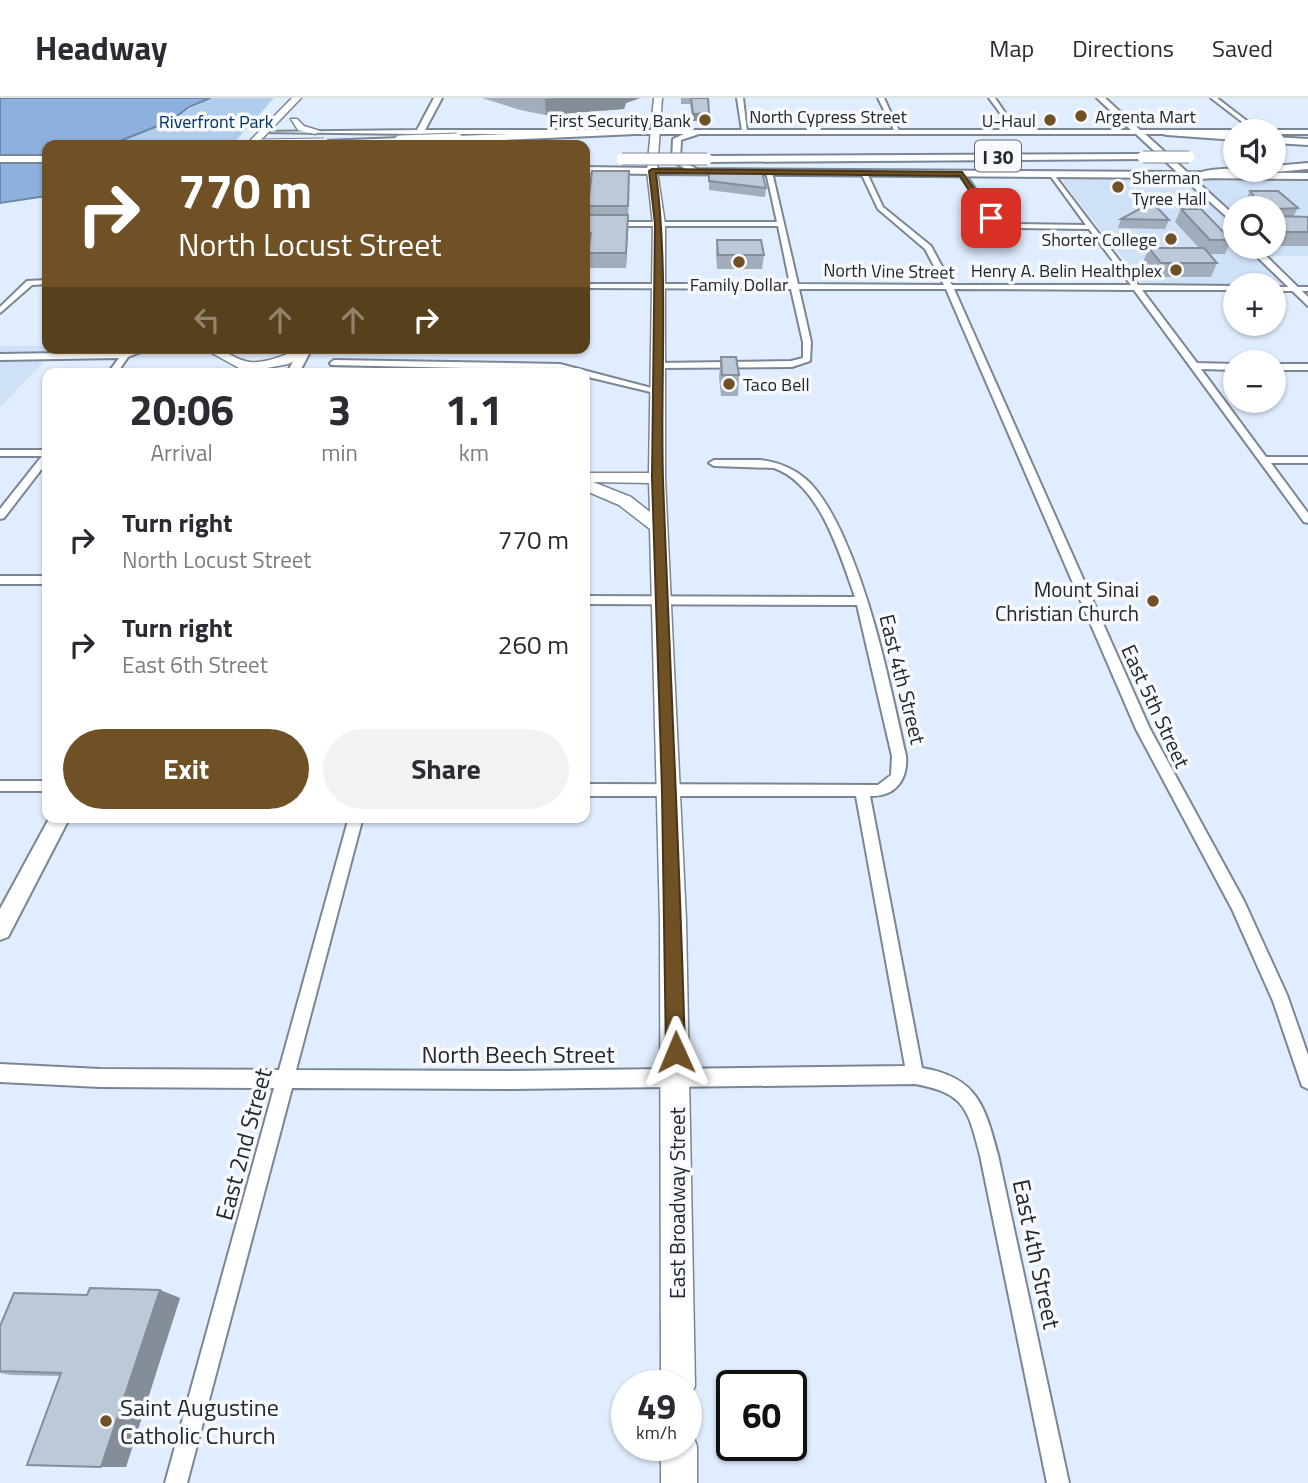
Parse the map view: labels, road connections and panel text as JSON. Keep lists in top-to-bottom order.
{
  "streets": {
    "highway": ["I 30"],
    "main road": ["North Cypress Street", "East Broadway Street"],
    "street": [
      "North Vine Street",
      "East 4th Street",
      "East 5th Street",
      "North Beech Street",
      "East 2nd Street"
    ]
  },
  "crossings": [
    ["North Cypress Street", "East Broadway Street"],
    ["North Vine Street", "East 5th Street"],
    ["North Vine Street", "East Broadway Street"],
    ["East 4th Street", "North Beech Street"],
    ["North Beech Street", "East 2nd Street"],
    ["North Beech Street", "East Broadway Street"]
  ],
  "parks": ["Riverfront Park"],
  "places": [
    "Argenta Mart",
    "First Security Bank",
    "U-Haul",
    "Sherman Tyree Hall",
    "Shorter College",
    "Family Dollar",
    "Henry A. Belin Healthplex",
    "Taco Bell",
    "Mount Sinai Christian Church",
    "Saint Augustine Catholic Church"
  ],
  "page": {
    "header": "Headway",
    "nav": ["Map", "Directions", "Saved"],
    "map_buttons": ["+", "−"],
    "turn": ["770 m", "North Locust Street"],
    "eta": [
      "20:06",
      "Arrival",
      "3",
      "min",
      "1.1",
      "km"
    ],
    "list": [
      {
        "name": "Turn right",
        "note": "North Locust Street",
        "value": "770 m"
      },
      {
        "name": "Turn right",
        "note": "East 6th Street",
        "value": "260 m"
      }
    ],
    "buttons": ["Exit", "Share"],
    "speed": "49 km/h",
    "limit": "60"
  }
}
